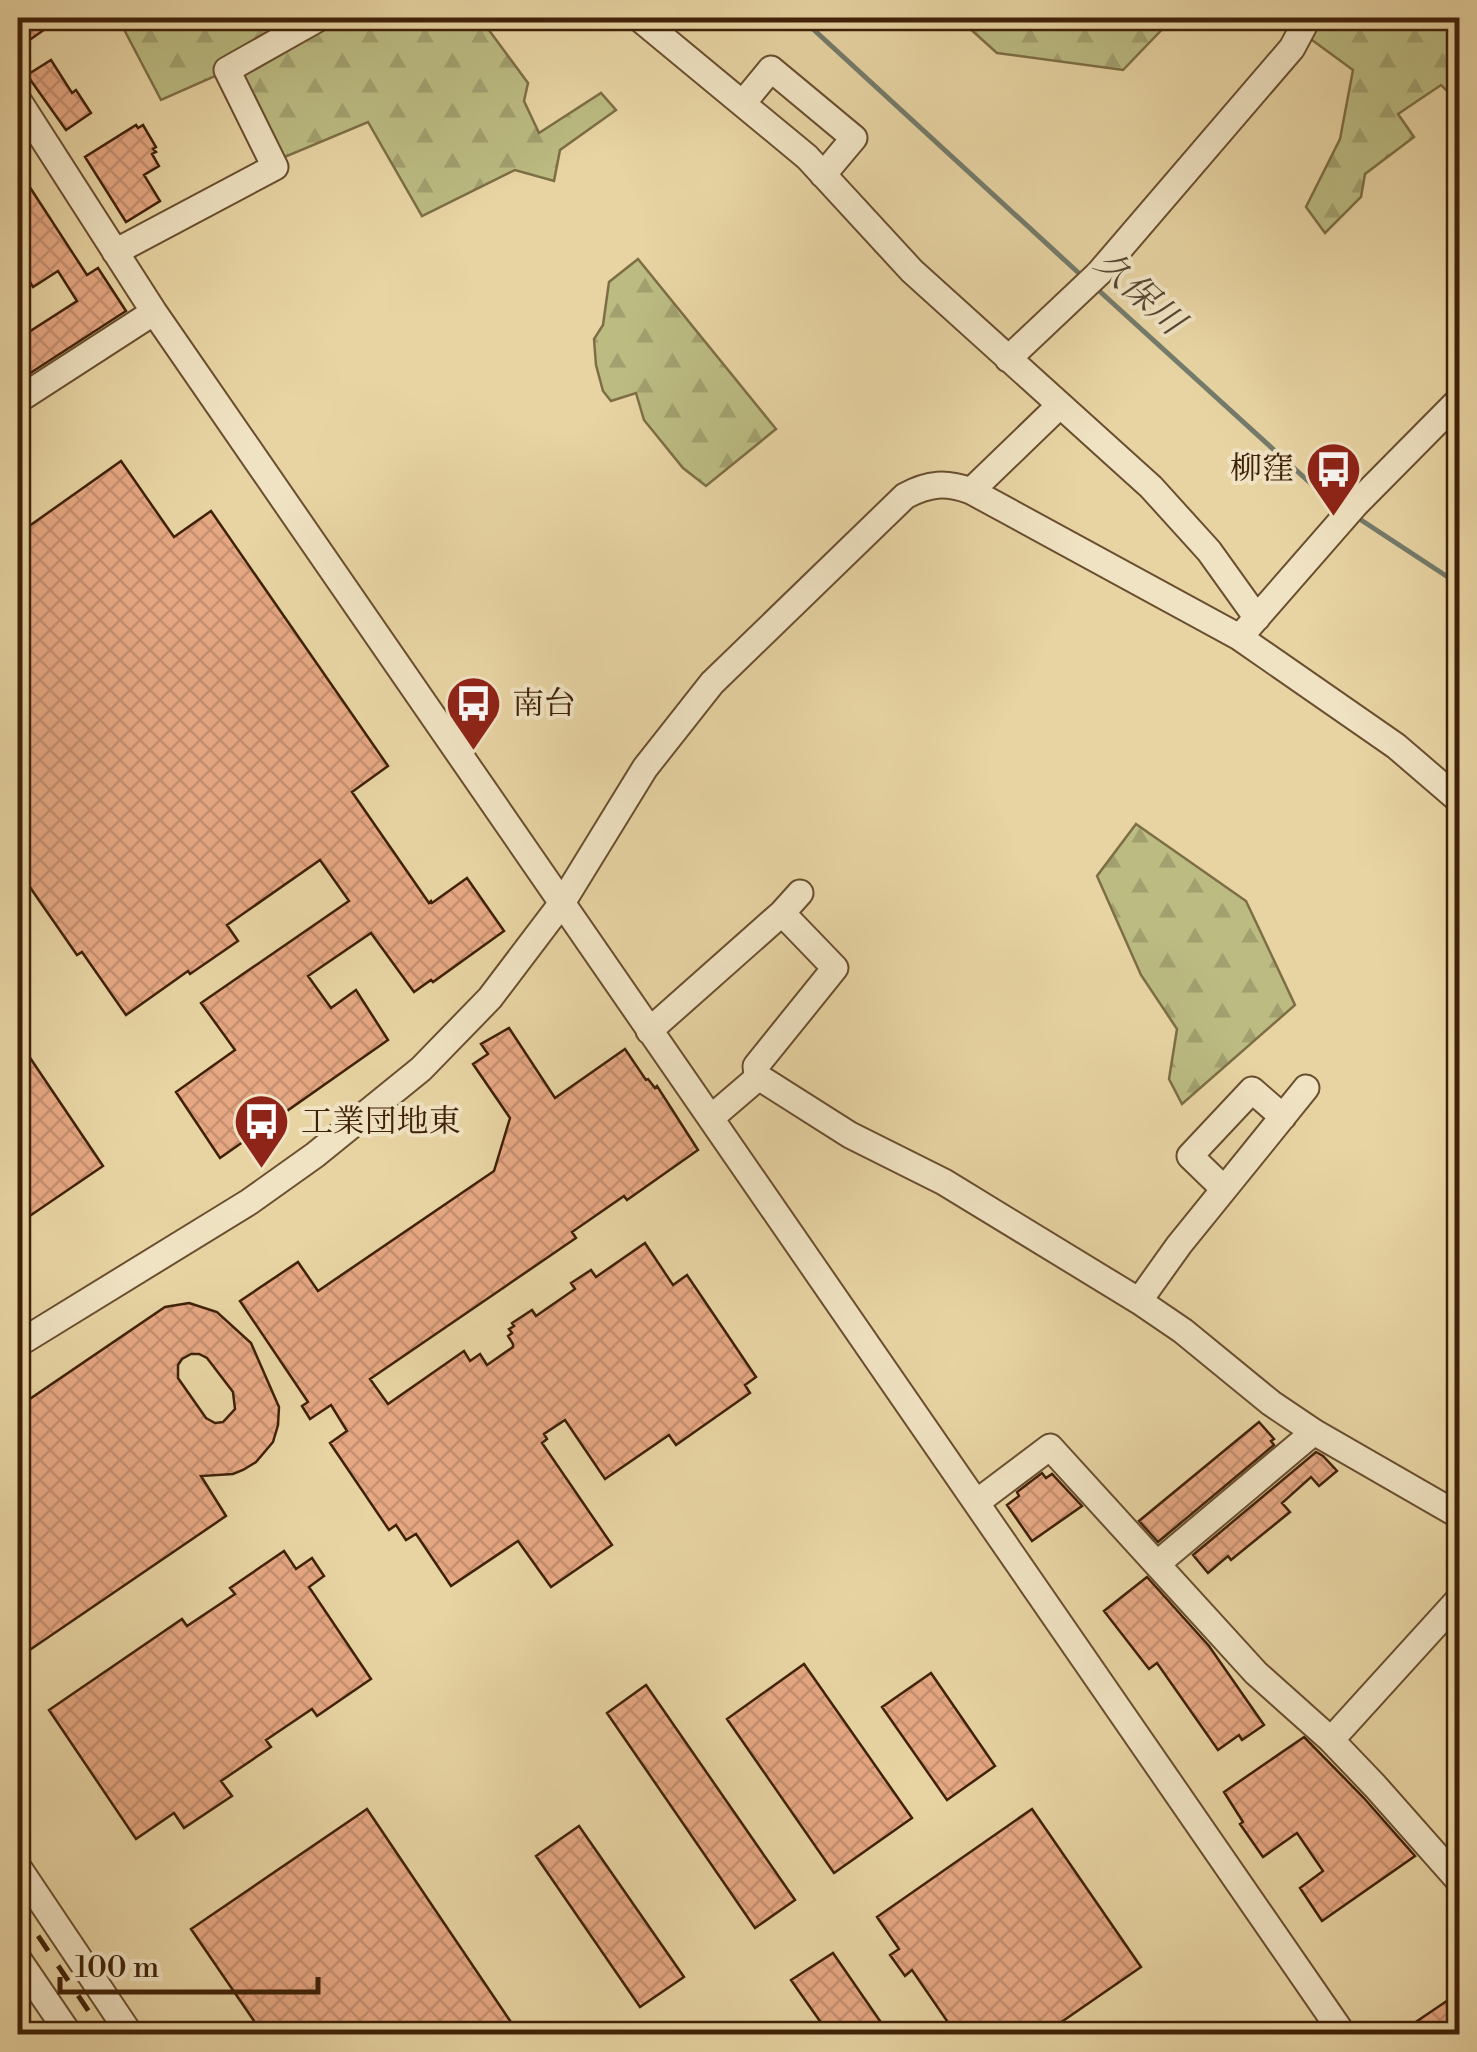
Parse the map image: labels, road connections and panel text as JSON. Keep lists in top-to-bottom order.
{
  "water": ["久保川"],
  "places": {
    "bus stop": ["柳窪", "南台", "工業団地東"]
  },
  "scale_bar": "100 m"
}
